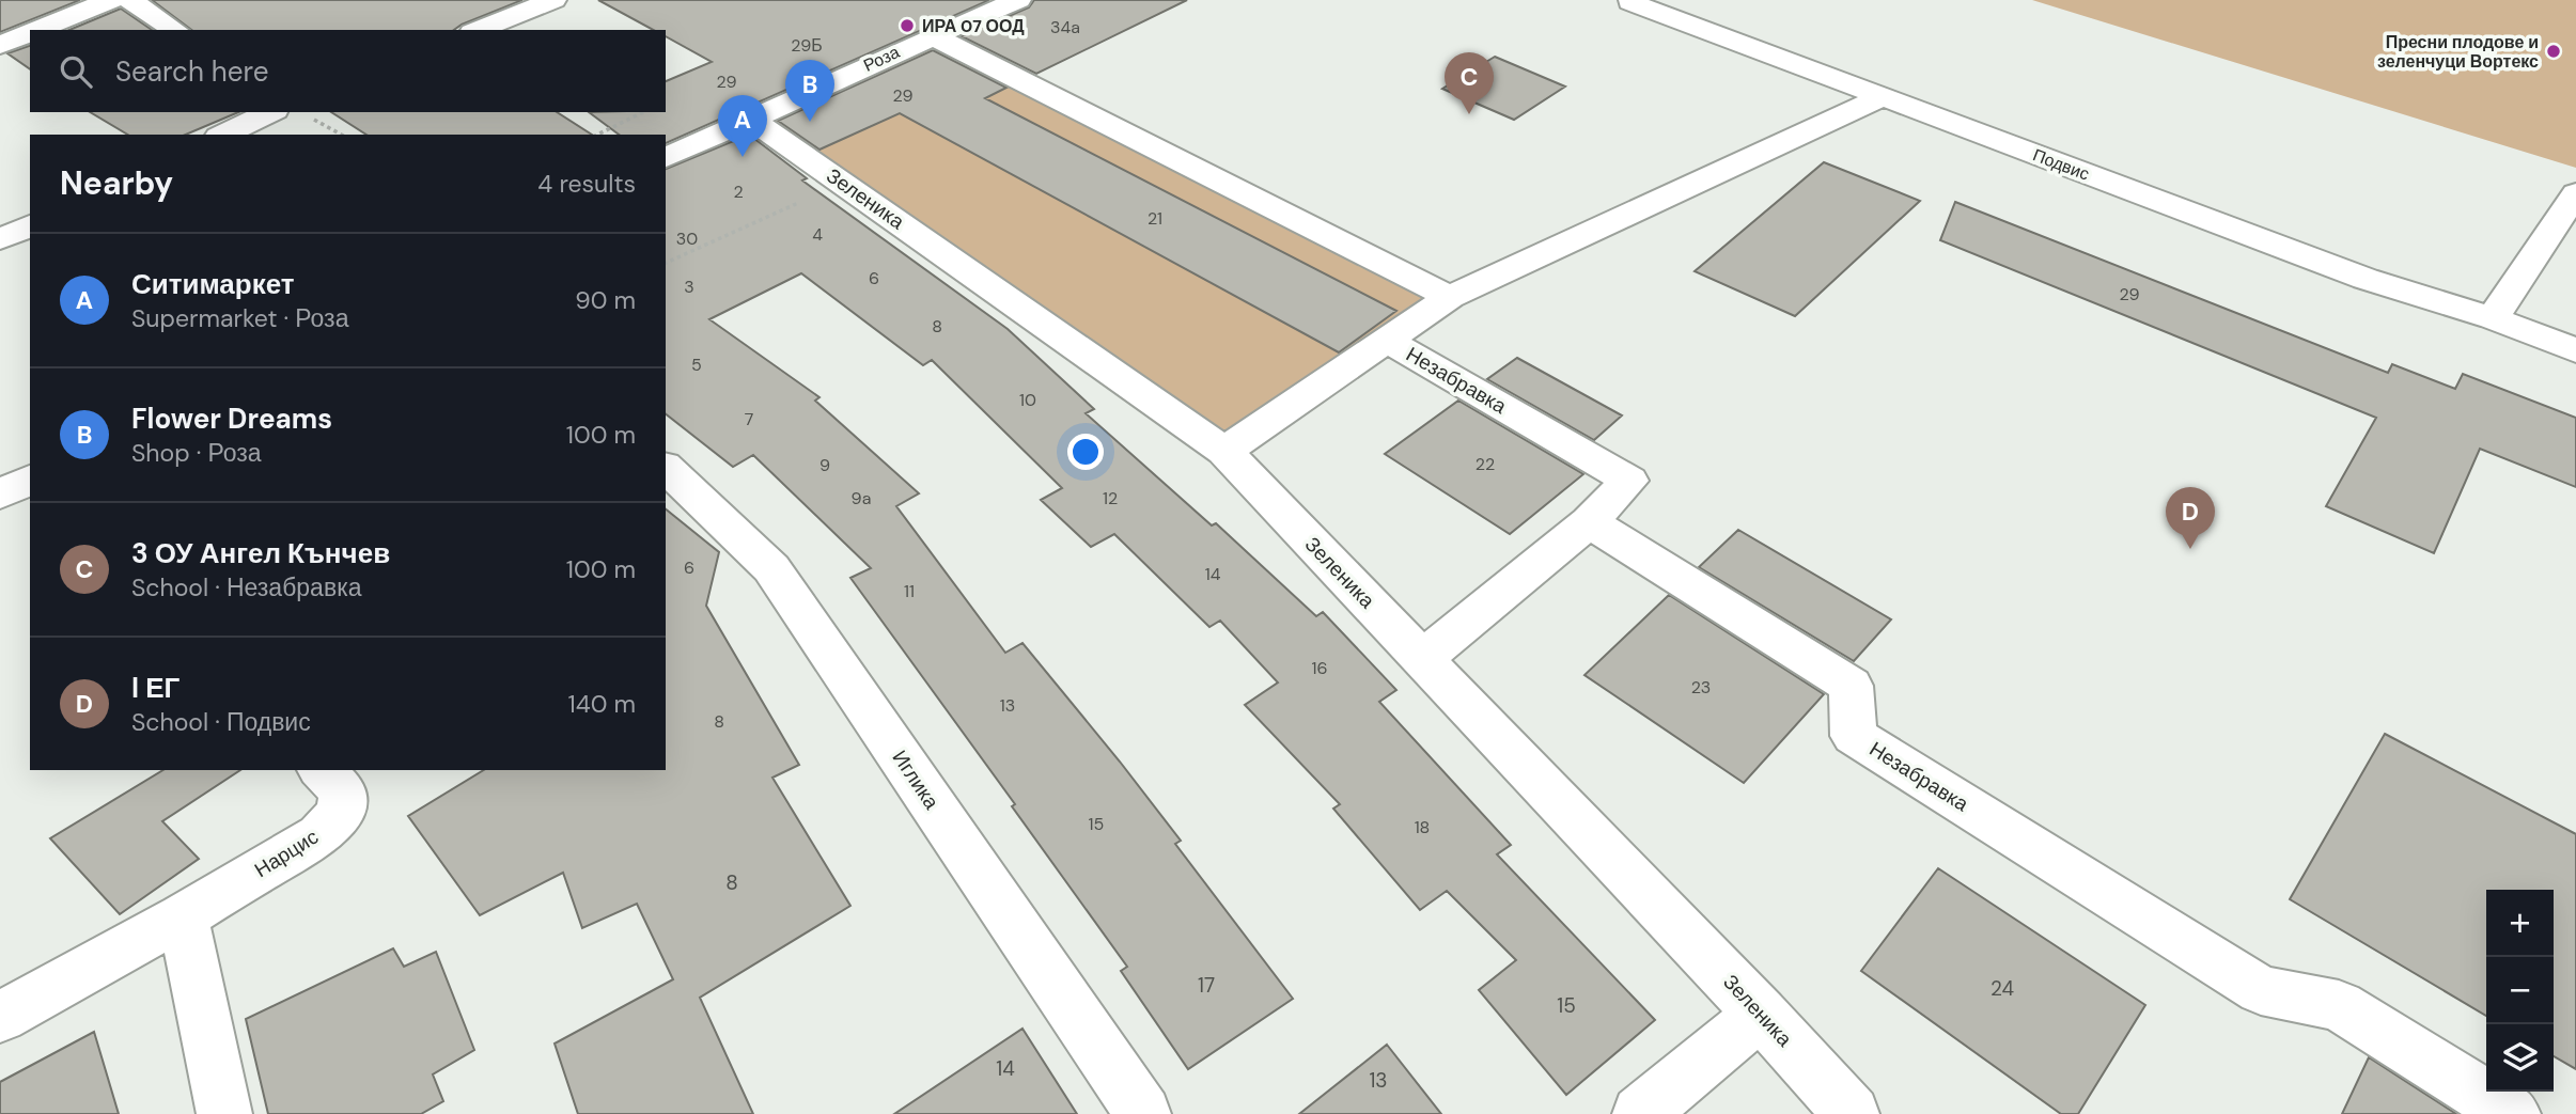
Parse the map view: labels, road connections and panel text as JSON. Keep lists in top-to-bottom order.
{
  "streets": {
    "street": [
      "Роза",
      "Подвис",
      "Зеленика",
      "Незабравка",
      "Иглика",
      "Нарцис"
    ]
  },
  "crossings": [
    ["Роза", "Зеленика"]
  ],
  "places": ["ИРА 07 ООД", "Пресни плодове и зеленчуци Вортекс"],
  "house_numbers": [
    "34a",
    "29Б",
    "29",
    "29",
    "2",
    "21",
    "4",
    "30",
    "6",
    "3",
    "29",
    "8",
    "5",
    "10",
    "7",
    "22",
    "9",
    "9a",
    "12",
    "6",
    "14",
    "11",
    "16",
    "23",
    "13",
    "8",
    "15",
    "18",
    "8",
    "17",
    "24",
    "15",
    "14",
    "13"
  ],
  "page": {
    "search": "Search here",
    "pins": [
      "C",
      "B",
      "A",
      "D"
    ],
    "heading": ["Nearby", "4 results"],
    "list": [
      {
        "mark": "A",
        "name": "Ситимаркет",
        "note": "Supermarket · Роза",
        "value": "90 m"
      },
      {
        "mark": "B",
        "name": "Flower Dreams",
        "note": "Shop · Роза",
        "value": "100 m"
      },
      {
        "mark": "C",
        "name": "3 ОУ Ангел Кънчев",
        "note": "School · Незабравка",
        "value": "100 m"
      },
      {
        "mark": "D",
        "name": "I ЕГ",
        "note": "School · Подвис",
        "value": "140 m"
      }
    ],
    "map_buttons": ["+", "−"]
  }
}
